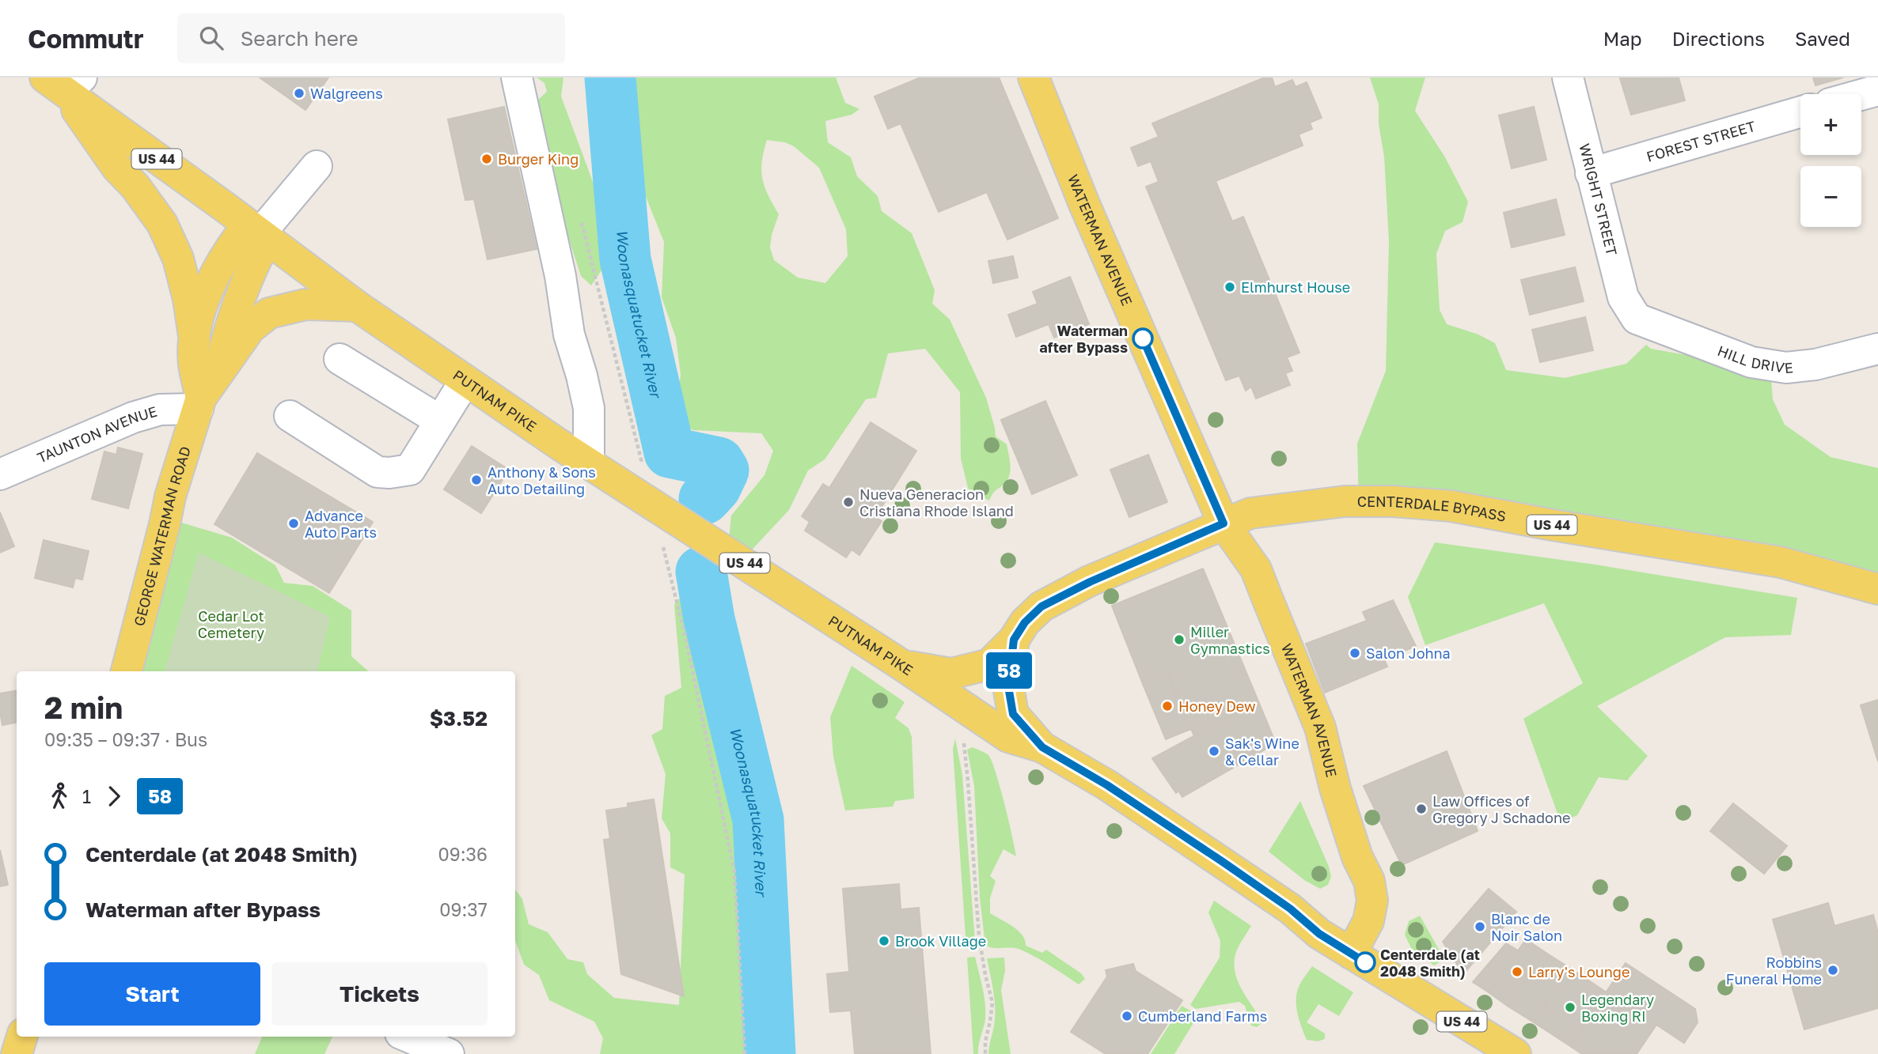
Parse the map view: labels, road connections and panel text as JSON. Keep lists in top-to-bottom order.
{
  "streets": {
    "main road": [
      "US 44",
      "WATERMAN AVENUE",
      "PUTNAM PIKE",
      "CENTERDALE BYPASS",
      "GEORGE WATERMAN ROAD"
    ],
    "street": [
      "FOREST STREET",
      "WRIGHT STREET",
      "HILL DRIVE",
      "TAUNTON AVENUE"
    ]
  },
  "crossings": [
    ["FOREST STREET", "WRIGHT STREET"],
    ["US 44", "WATERMAN AVENUE"],
    ["US 44", "PUTNAM PIKE"],
    ["US 44", "CENTERDALE BYPASS"],
    ["WRIGHT STREET", "HILL DRIVE"],
    ["WATERMAN AVENUE", "CENTERDALE BYPASS"],
    ["PUTNAM PIKE", "CENTERDALE BYPASS"],
    ["PUTNAM PIKE", "GEORGE WATERMAN ROAD"],
    ["TAUNTON AVENUE", "GEORGE WATERMAN ROAD"]
  ],
  "water": ["Woonasquatucket River"],
  "parks": ["Cedar Lot Cemetery"],
  "places": [
    "Walgreens",
    "Burger King",
    "Elmhurst House",
    "Waterman after Bypass",
    "Anthony & Sons Auto Detailing",
    "Nueva Generacion Cristiana Rhode Island",
    "Advance Auto Parts",
    "Miller Gymnastics",
    "Salon Johna",
    "Honey Dew",
    "Sak's Wine & Cellar",
    "Law Offices of Gregory J Schadone",
    "Blanc de Noir Salon",
    "Brook Village",
    "Centerdale (at 2048 Smith)",
    "Robbins Funeral Home",
    "Larry's Lounge",
    "Legendary Boxing RI",
    "Cumberland Farms"
  ],
  "lines": ["bus line 58"],
  "page": {
    "header": "Commutr",
    "search": "Search here",
    "nav": ["Map", "Directions", "Saved"],
    "on_map": "58",
    "map_buttons": ["+", "−"],
    "heading": ["2 min", "09:35 – 09:37 · Bus", "$3.52"],
    "legs": ["1", "58"],
    "list": [
      {
        "name": "Centerdale (at 2048 Smith)",
        "value": "09:36"
      },
      {
        "name": "Waterman after Bypass",
        "value": "09:37"
      }
    ],
    "buttons": ["Start", "Tickets"]
  }
}
